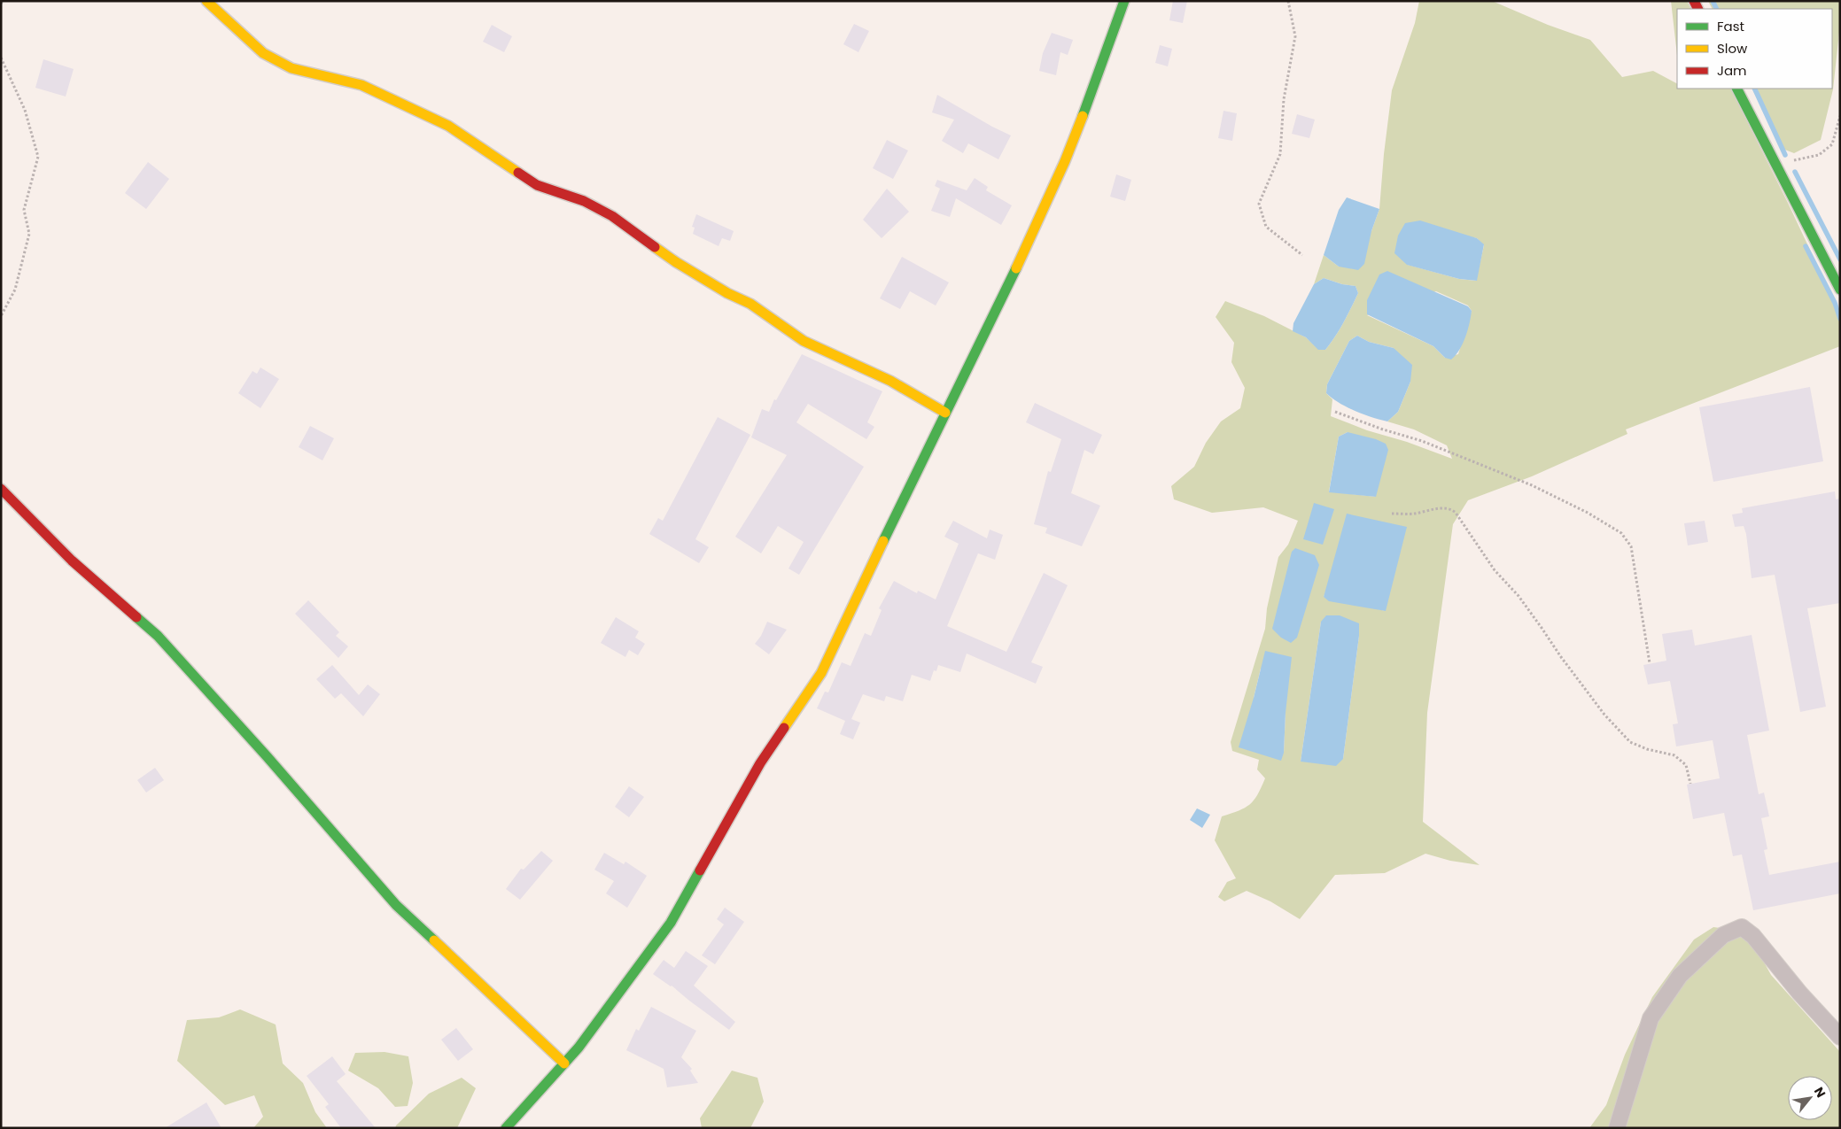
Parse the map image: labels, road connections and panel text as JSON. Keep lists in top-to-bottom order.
{
  "legend": ["Fast", "Slow", "Jam"],
  "north": "top right"
}
